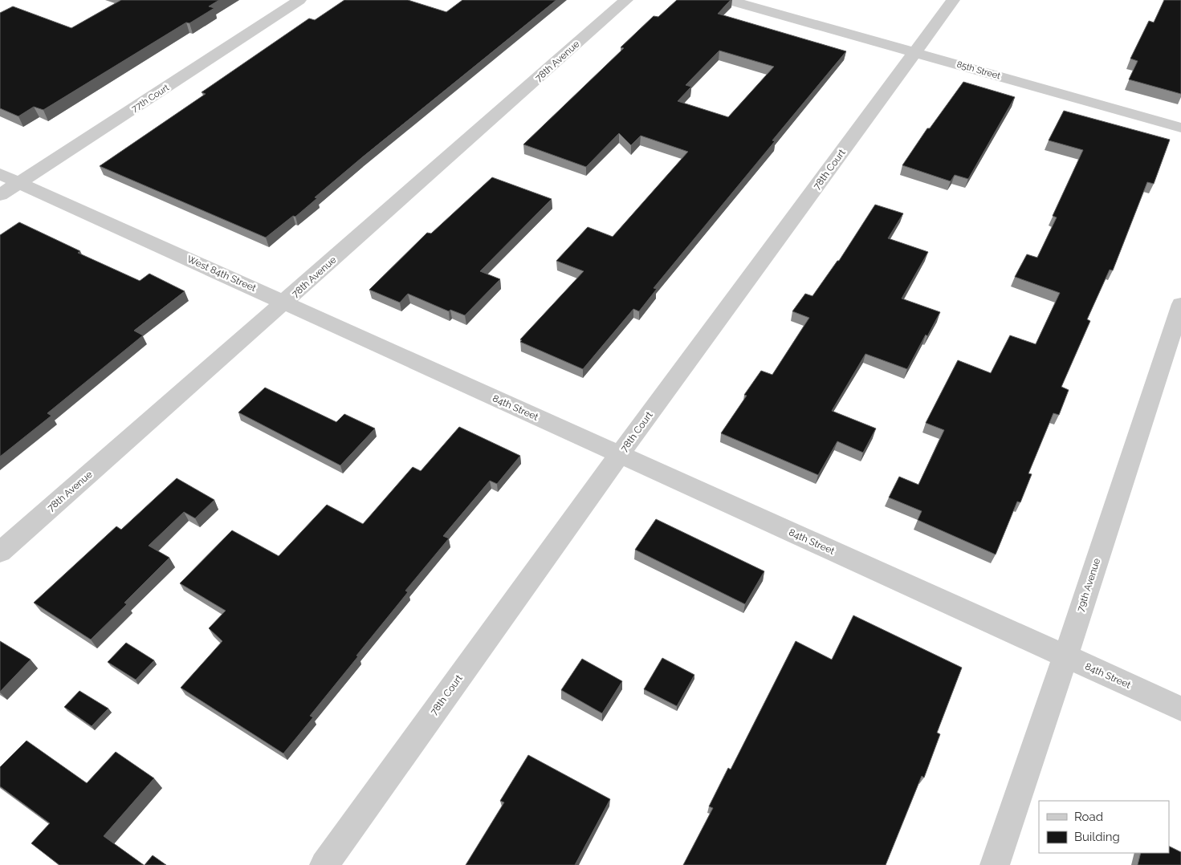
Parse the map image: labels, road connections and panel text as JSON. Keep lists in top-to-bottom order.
{
  "streets": {
    "street": [
      "78th Avenue",
      "85th Street",
      "77th Court",
      "78th Court",
      "West 84th Street",
      "84th Street",
      "79th Avenue"
    ]
  },
  "crossings": [
    ["78th Avenue", "West 84th Street"],
    ["85th Street", "78th Court"],
    ["77th Court", "West 84th Street"],
    ["78th Court", "84th Street"],
    ["West 84th Street", "84th Street"],
    ["84th Street", "79th Avenue"]
  ],
  "legend": ["Road", "Building"]
}
